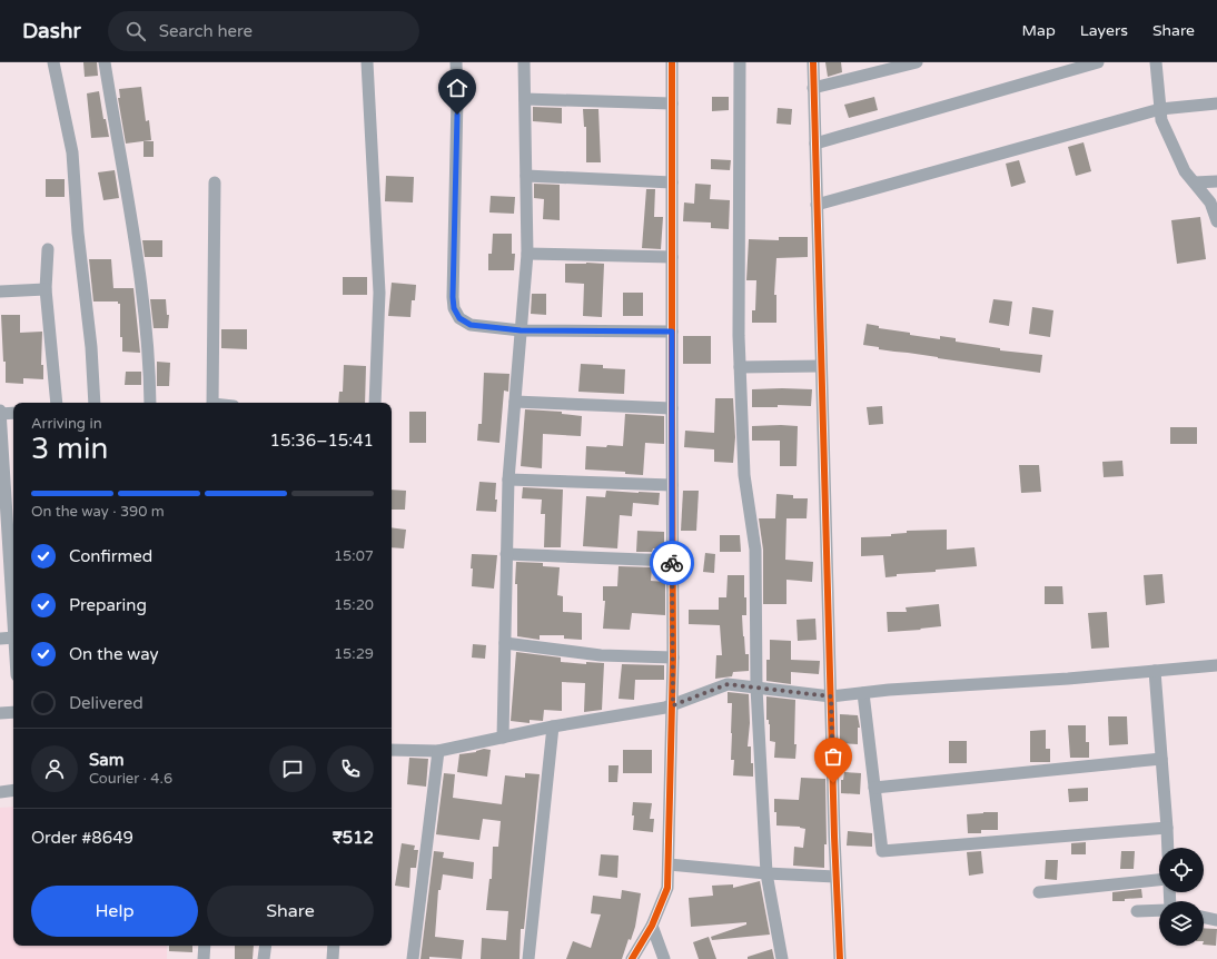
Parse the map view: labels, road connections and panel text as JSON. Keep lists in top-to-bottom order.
{
  "page": {
    "header": "Dashr",
    "search": "Search here",
    "nav": ["Map", "Layers", "Share"],
    "heading": ["3 min", "Arriving in", "15:36–15:41"],
    "panel": [
      "Sam",
      "Courier · 4.6",
      "Order #8649",
      "₹512"
    ],
    "bar": "On the way · 390 m",
    "list": [
      ["Confirmed", "15:07"],
      ["Preparing", "15:20"],
      ["On the way", "15:29"],
      "Delivered"
    ],
    "buttons": ["Help", "Share"]
  }
}
